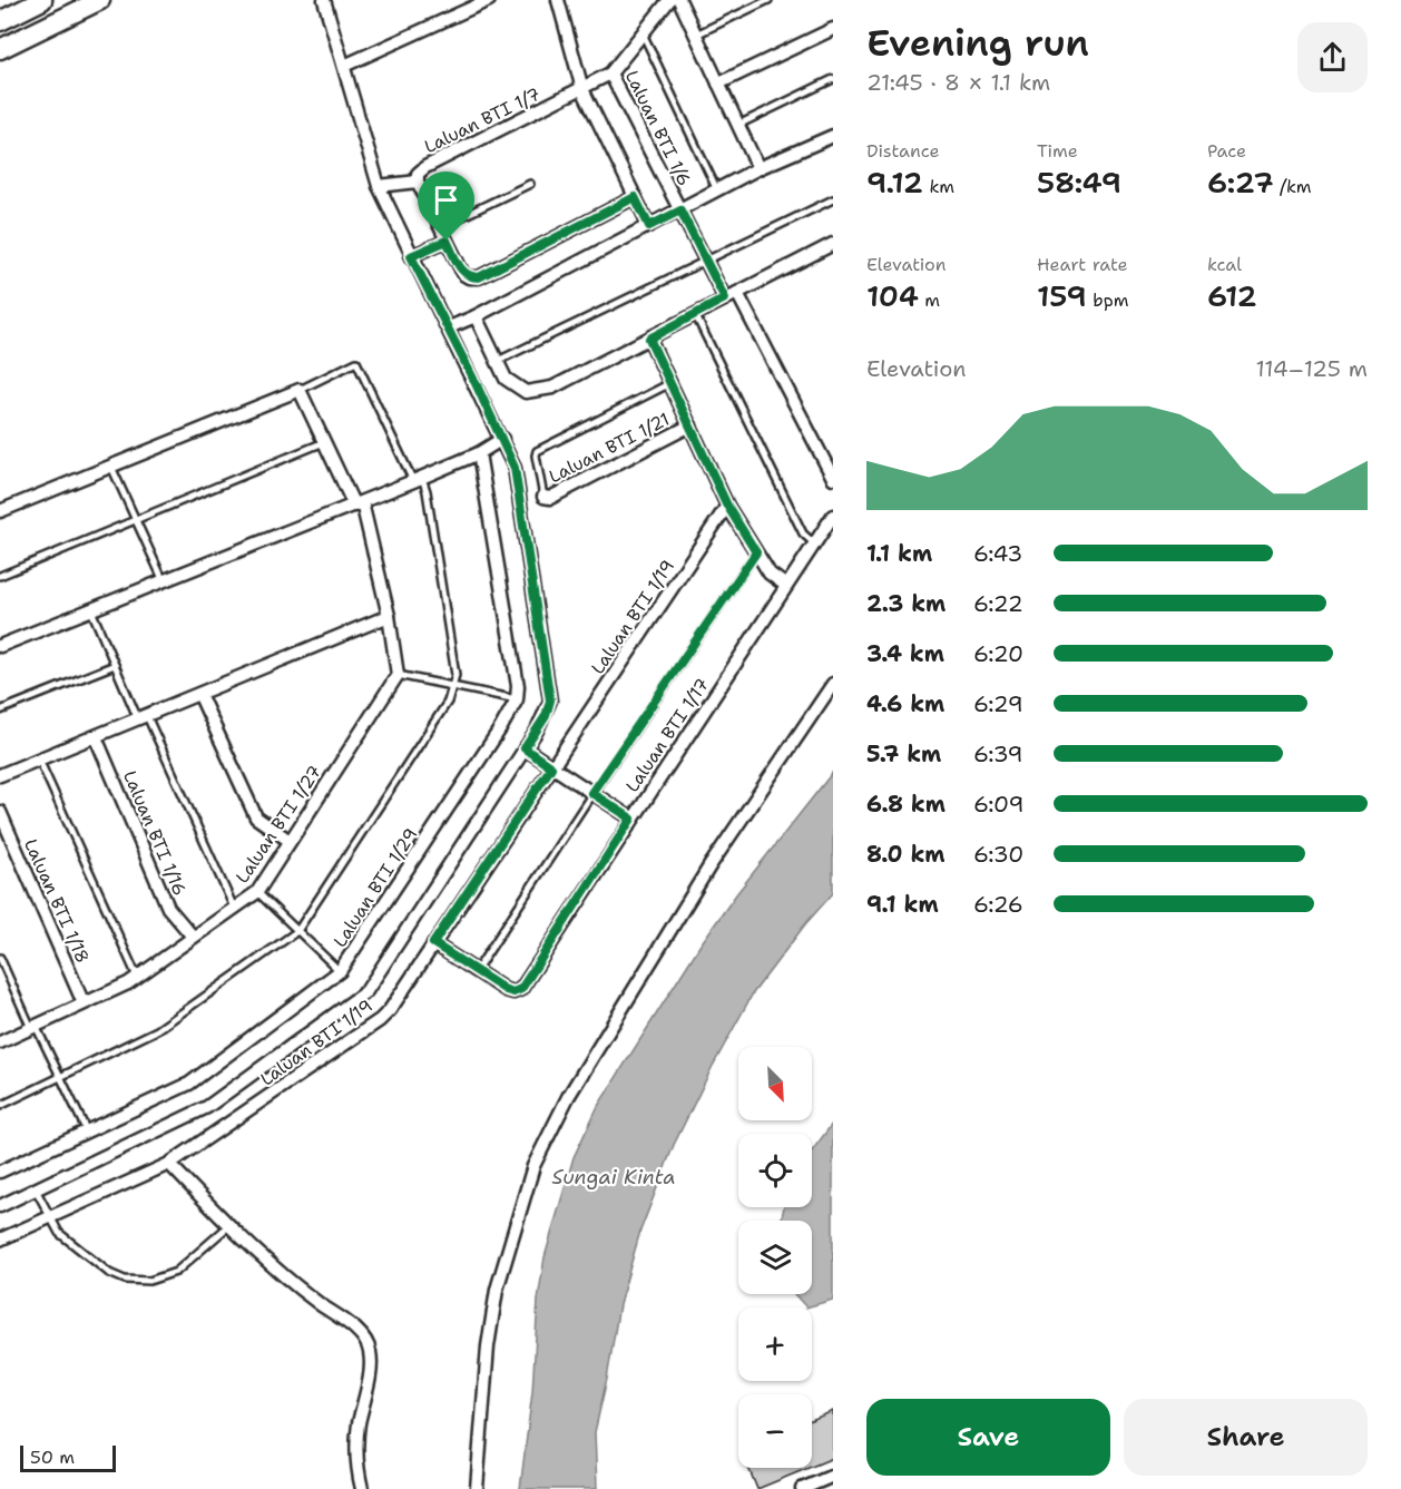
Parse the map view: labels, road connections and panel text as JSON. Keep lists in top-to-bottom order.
{
  "streets": {
    "street": [
      "Laluan BTI 1/7",
      "Laluan BTI 1/6",
      "Laluan BTI 1/21",
      "Laluan BTI 1/19",
      "Laluan BTI 1/17",
      "Laluan BTI 1/27",
      "Laluan BTI 1/16",
      "Laluan BTI 1/29",
      "Laluan BTI 1/18"
    ]
  },
  "crossings": [
    ["Laluan BTI 1/7", "Laluan BTI 1/6"],
    ["Laluan BTI 1/19", "Laluan BTI 1/17"],
    ["Laluan BTI 1/27", "Laluan BTI 1/16"],
    ["Laluan BTI 1/27", "Laluan BTI 1/18"]
  ],
  "water": ["Sungai Kinta"],
  "scale_bar": "50 m",
  "north": "bottom right",
  "page": {
    "heading": ["Evening run", "21:45 · 8 × 1.1 km"],
    "stats": [
      ["Distance", "9.12 km"],
      ["Time", "58:49"],
      ["Pace", "6:27 /km"],
      ["Elevation", "104 m"],
      ["Heart rate", "159 bpm"],
      ["kcal", "612"]
    ],
    "chart": ["Elevation", "114–125 m"],
    "list": [
      {
        "name": "1.1 km",
        "note": "6:43"
      },
      {
        "name": "2.3 km",
        "note": "6:22"
      },
      {
        "name": "3.4 km",
        "note": "6:20"
      },
      {
        "name": "4.6 km",
        "note": "6:29"
      },
      {
        "name": "5.7 km",
        "note": "6:39"
      },
      {
        "name": "6.8 km",
        "note": "6:09"
      },
      {
        "name": "8.0 km",
        "note": "6:30"
      },
      {
        "name": "9.1 km",
        "note": "6:26"
      }
    ],
    "map_buttons": ["+", "−"],
    "buttons": ["Save", "Share"],
    "scale": "50 m"
  }
}
